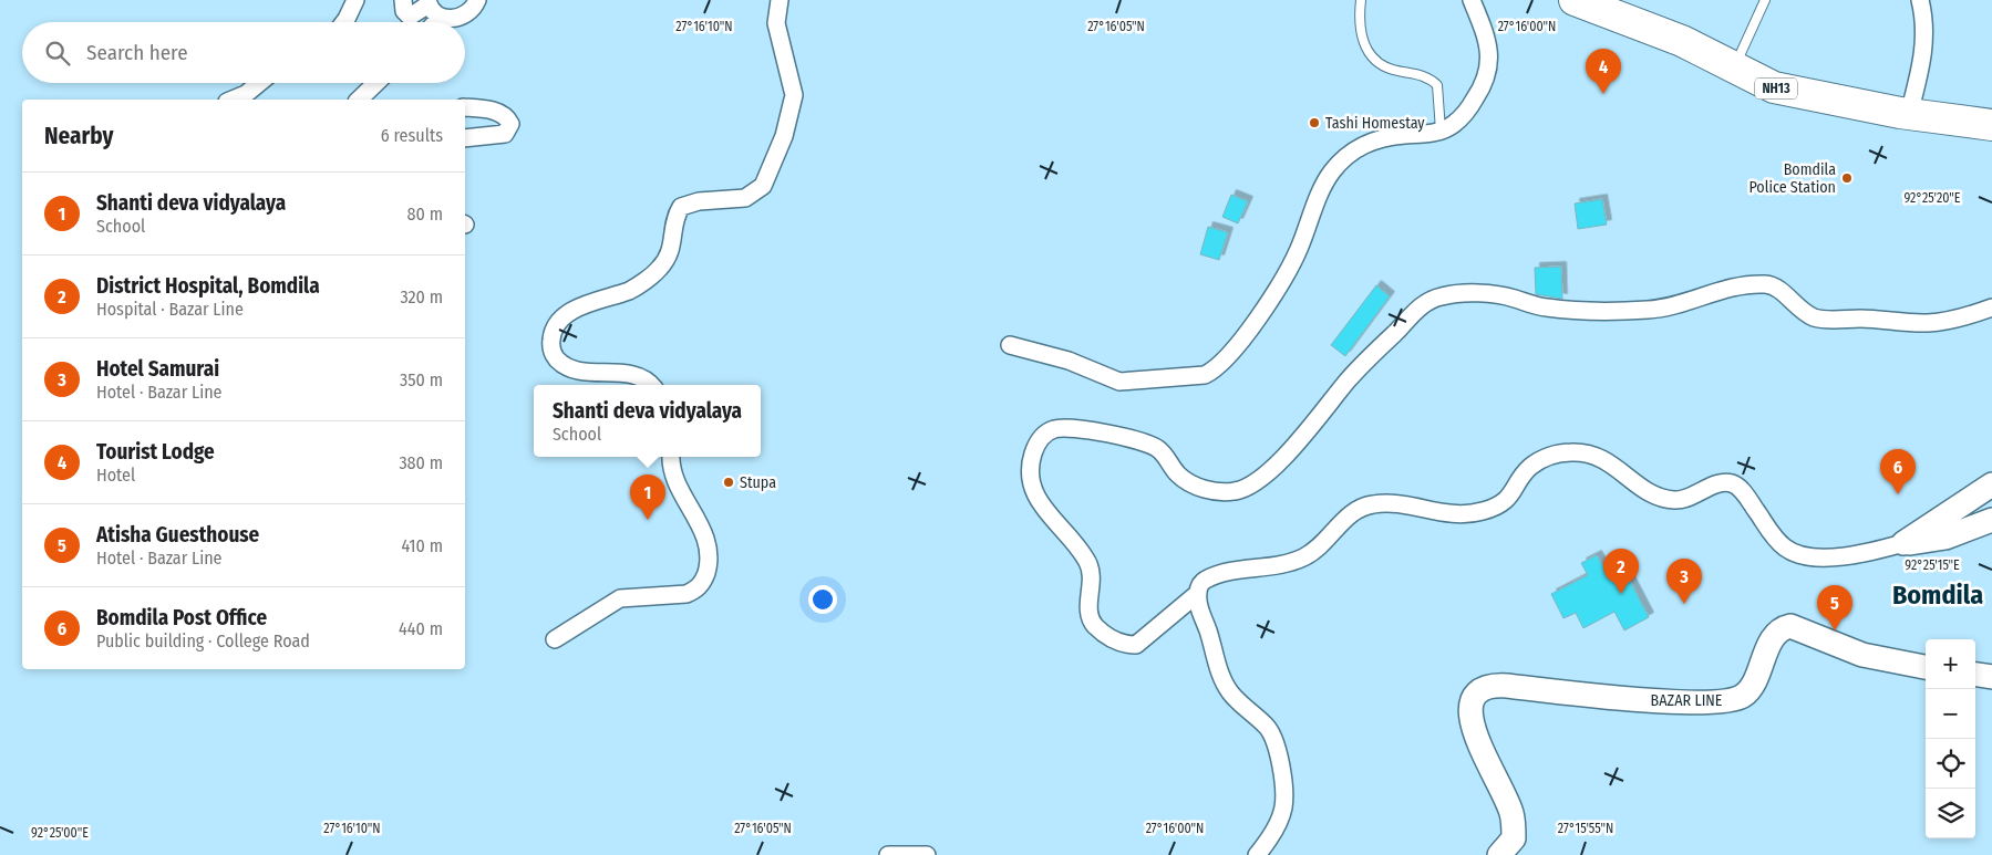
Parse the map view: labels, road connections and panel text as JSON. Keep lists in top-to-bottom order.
{
  "streets": {
    "highway": ["NH13"],
    "street": ["BAZAR LINE"]
  },
  "districts": ["Bomdila"],
  "places": ["Tashi Homestay", "Bomdila Police Station", "Stupa"],
  "page": {
    "search": "Search here",
    "pins": [
      "4",
      "6",
      "1",
      "2",
      "3",
      "5"
    ],
    "heading": ["Nearby", "6 results"],
    "list": [
      {
        "mark": "1",
        "name": "Shanti deva vidyalaya",
        "note": "School",
        "value": "80 m"
      },
      {
        "mark": "2",
        "name": "District Hospital, Bomdila",
        "note": "Hospital · Bazar Line",
        "value": "320 m"
      },
      {
        "mark": "3",
        "name": "Hotel Samurai",
        "note": "Hotel · Bazar Line",
        "value": "350 m"
      },
      {
        "mark": "4",
        "name": "Tourist Lodge",
        "note": "Hotel",
        "value": "380 m"
      },
      {
        "mark": "5",
        "name": "Atisha Guesthouse",
        "note": "Hotel · Bazar Line",
        "value": "410 m"
      },
      {
        "mark": "6",
        "name": "Bomdila Post Office",
        "note": "Public building · College Road",
        "value": "440 m"
      }
    ],
    "popup": ["Shanti deva vidyalaya", "School"],
    "map_buttons": ["+", "−"]
  },
  "coordinates": [
    "27°16'10\"N",
    "27°16'05\"N",
    "27°16'00\"N",
    "92°25'20\"E",
    "92°25'15\"E",
    "27°15'55\"N",
    "92°25'00\"E"
  ]
}
